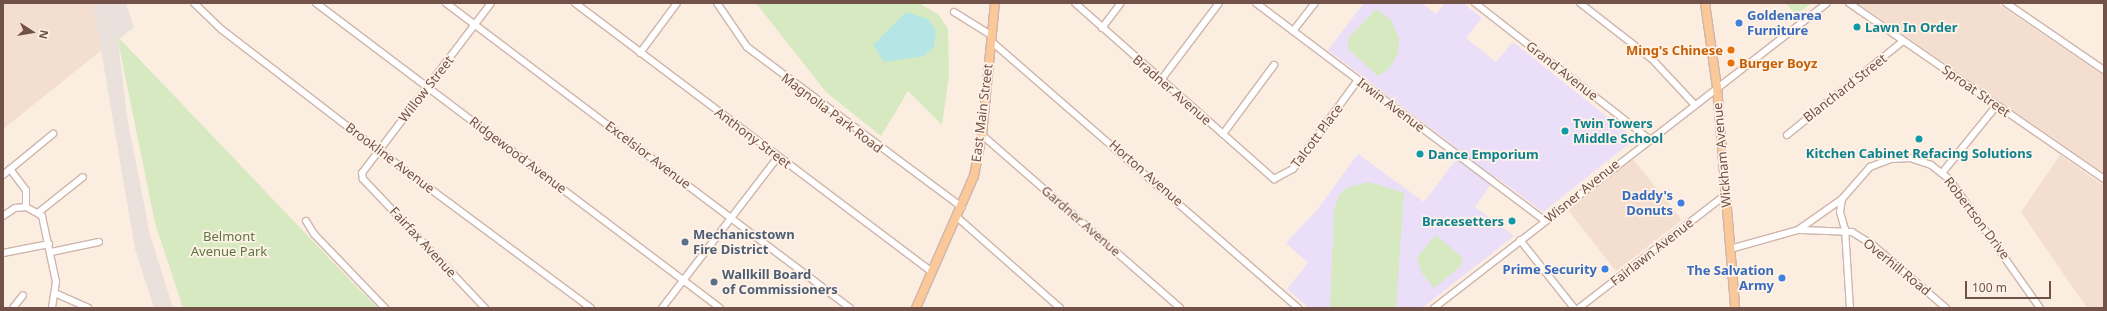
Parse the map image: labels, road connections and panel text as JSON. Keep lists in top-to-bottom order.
{
  "streets": {
    "main road": ["East Main Street", "Wickham Avenue"],
    "street": [
      "Grand Avenue",
      "Blanchard Street",
      "Willow Street",
      "Bradner Avenue",
      "Sproat Street",
      "Irwin Avenue",
      "Magnolia Park Road",
      "Talcott Place",
      "Anthony Street",
      "Ridgewood Avenue",
      "Excelsior Avenue",
      "Brookline Avenue",
      "Horton Avenue",
      "Wisner Avenue",
      "Robertson Drive",
      "Gardner Avenue",
      "Fairfax Avenue",
      "Fairlawn Avenue",
      "Overhill Road"
    ]
  },
  "crossings": [
    ["Grand Avenue", "Wisner Avenue"],
    ["Blanchard Street", "Sproat Street"],
    ["Willow Street", "Ridgewood Avenue"],
    ["Willow Street", "Excelsior Avenue"],
    ["Willow Street", "Brookline Avenue"],
    ["Willow Street", "Fairfax Avenue"],
    ["Bradner Avenue", "Talcott Place"],
    ["Irwin Avenue", "Talcott Place"],
    ["Irwin Avenue", "Wisner Avenue"],
    ["Magnolia Park Road", "East Main Street"],
    ["East Main Street", "Anthony Street"],
    ["East Main Street", "Horton Avenue"],
    ["East Main Street", "Gardner Avenue"],
    ["Wickham Avenue", "Wisner Avenue"],
    ["Wickham Avenue", "Robertson Drive"],
    ["Wickham Avenue", "Fairlawn Avenue"]
  ],
  "parks": ["Belmont Avenue Park"],
  "places": [
    "Goldenarea Furniture",
    "Lawn In Order",
    "Ming's Chinese",
    "Burger Boyz",
    "Twin Towers Middle School",
    "Kitchen Cabinet Refacing Solutions",
    "Dance Emporium",
    "Daddy's Donuts",
    "Bracesetters",
    "Mechanicstown Fire District",
    "Prime Security",
    "The Salvation Army",
    "Wallkill Board of Commissioners"
  ],
  "scale_bar": "100 m",
  "north": "right"
}
